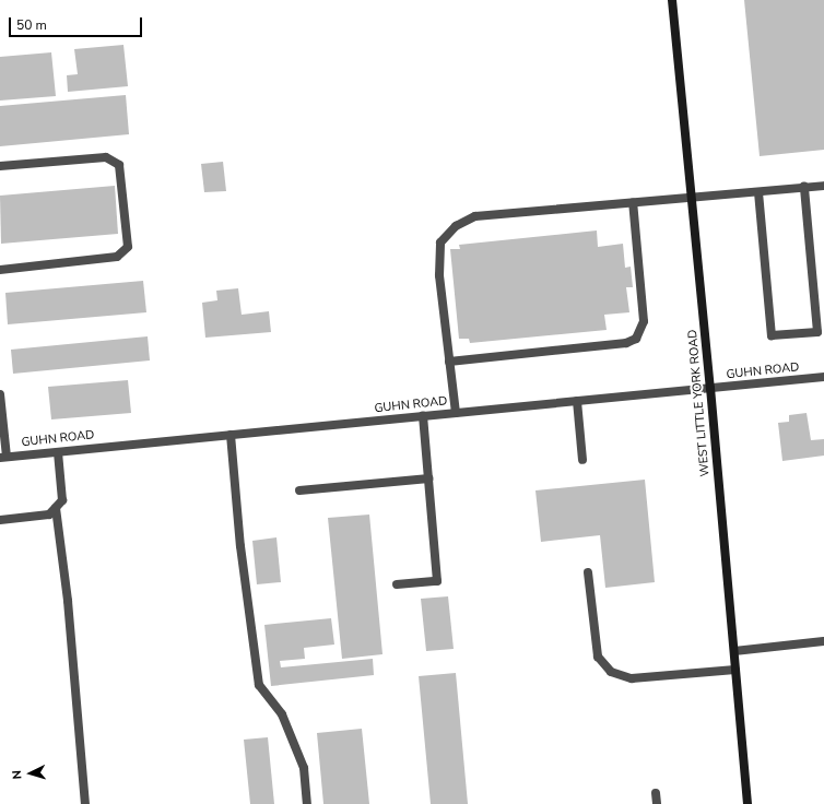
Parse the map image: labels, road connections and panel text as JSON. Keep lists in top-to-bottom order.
{
  "streets": {
    "main road": ["WEST LITTLE YORK ROAD"],
    "street": ["GUHN ROAD"]
  },
  "crossings": [
    ["GUHN ROAD", "WEST LITTLE YORK ROAD"]
  ],
  "scale_bar": "50 m",
  "north": "left"
}
